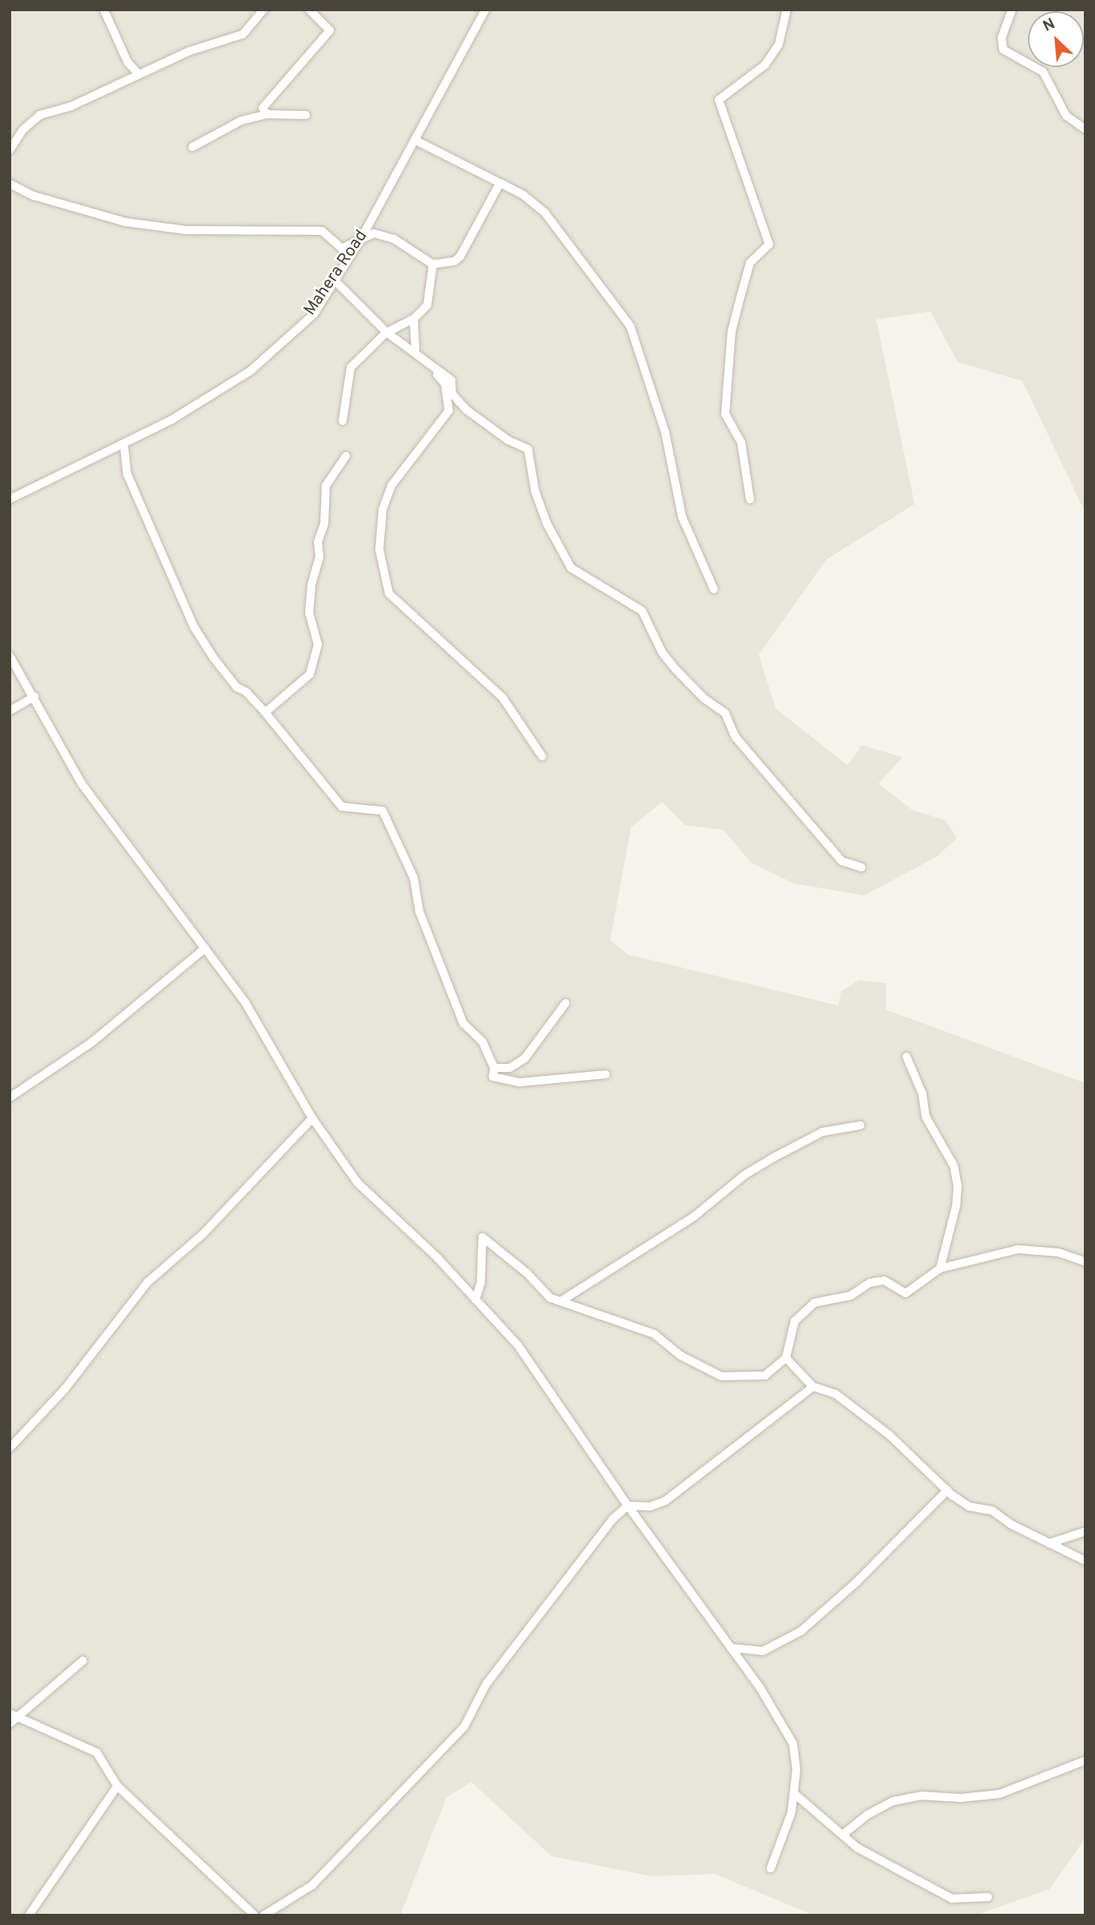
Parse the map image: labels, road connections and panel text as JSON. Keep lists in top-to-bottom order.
{
  "streets": {
    "street": ["Mahera Road"]
  },
  "north": "top left"
}
